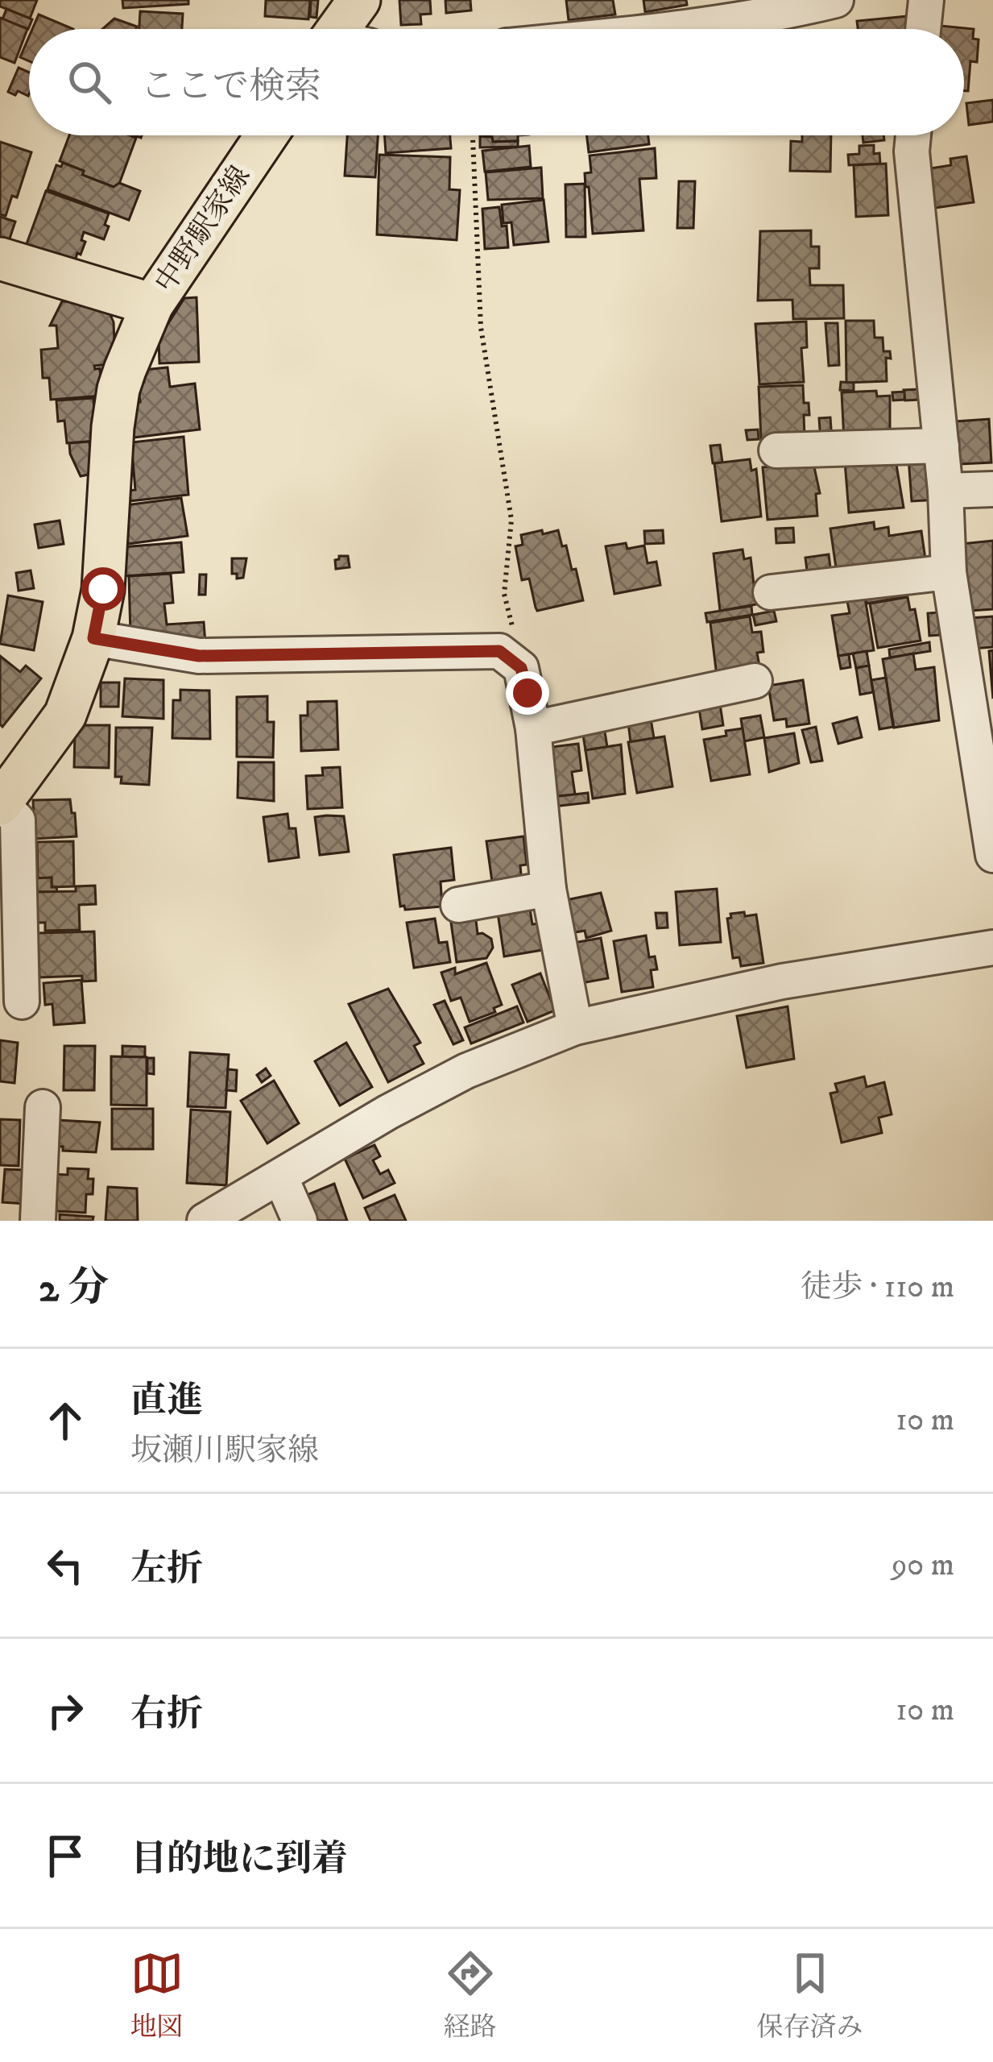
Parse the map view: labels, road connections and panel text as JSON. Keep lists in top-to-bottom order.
{
  "streets": {
    "main road": ["中野駅家線"]
  },
  "page": {
    "search": "ここで検索",
    "heading": ["2 分", "徒歩 · 110 m"],
    "list": [
      ["直進", "坂瀬川駅家線", "10 m"],
      ["左折", "90 m"],
      ["右折", "10 m"],
      "目的地に到着"
    ],
    "nav": ["地図", "経路", "保存済み"]
  }
}
